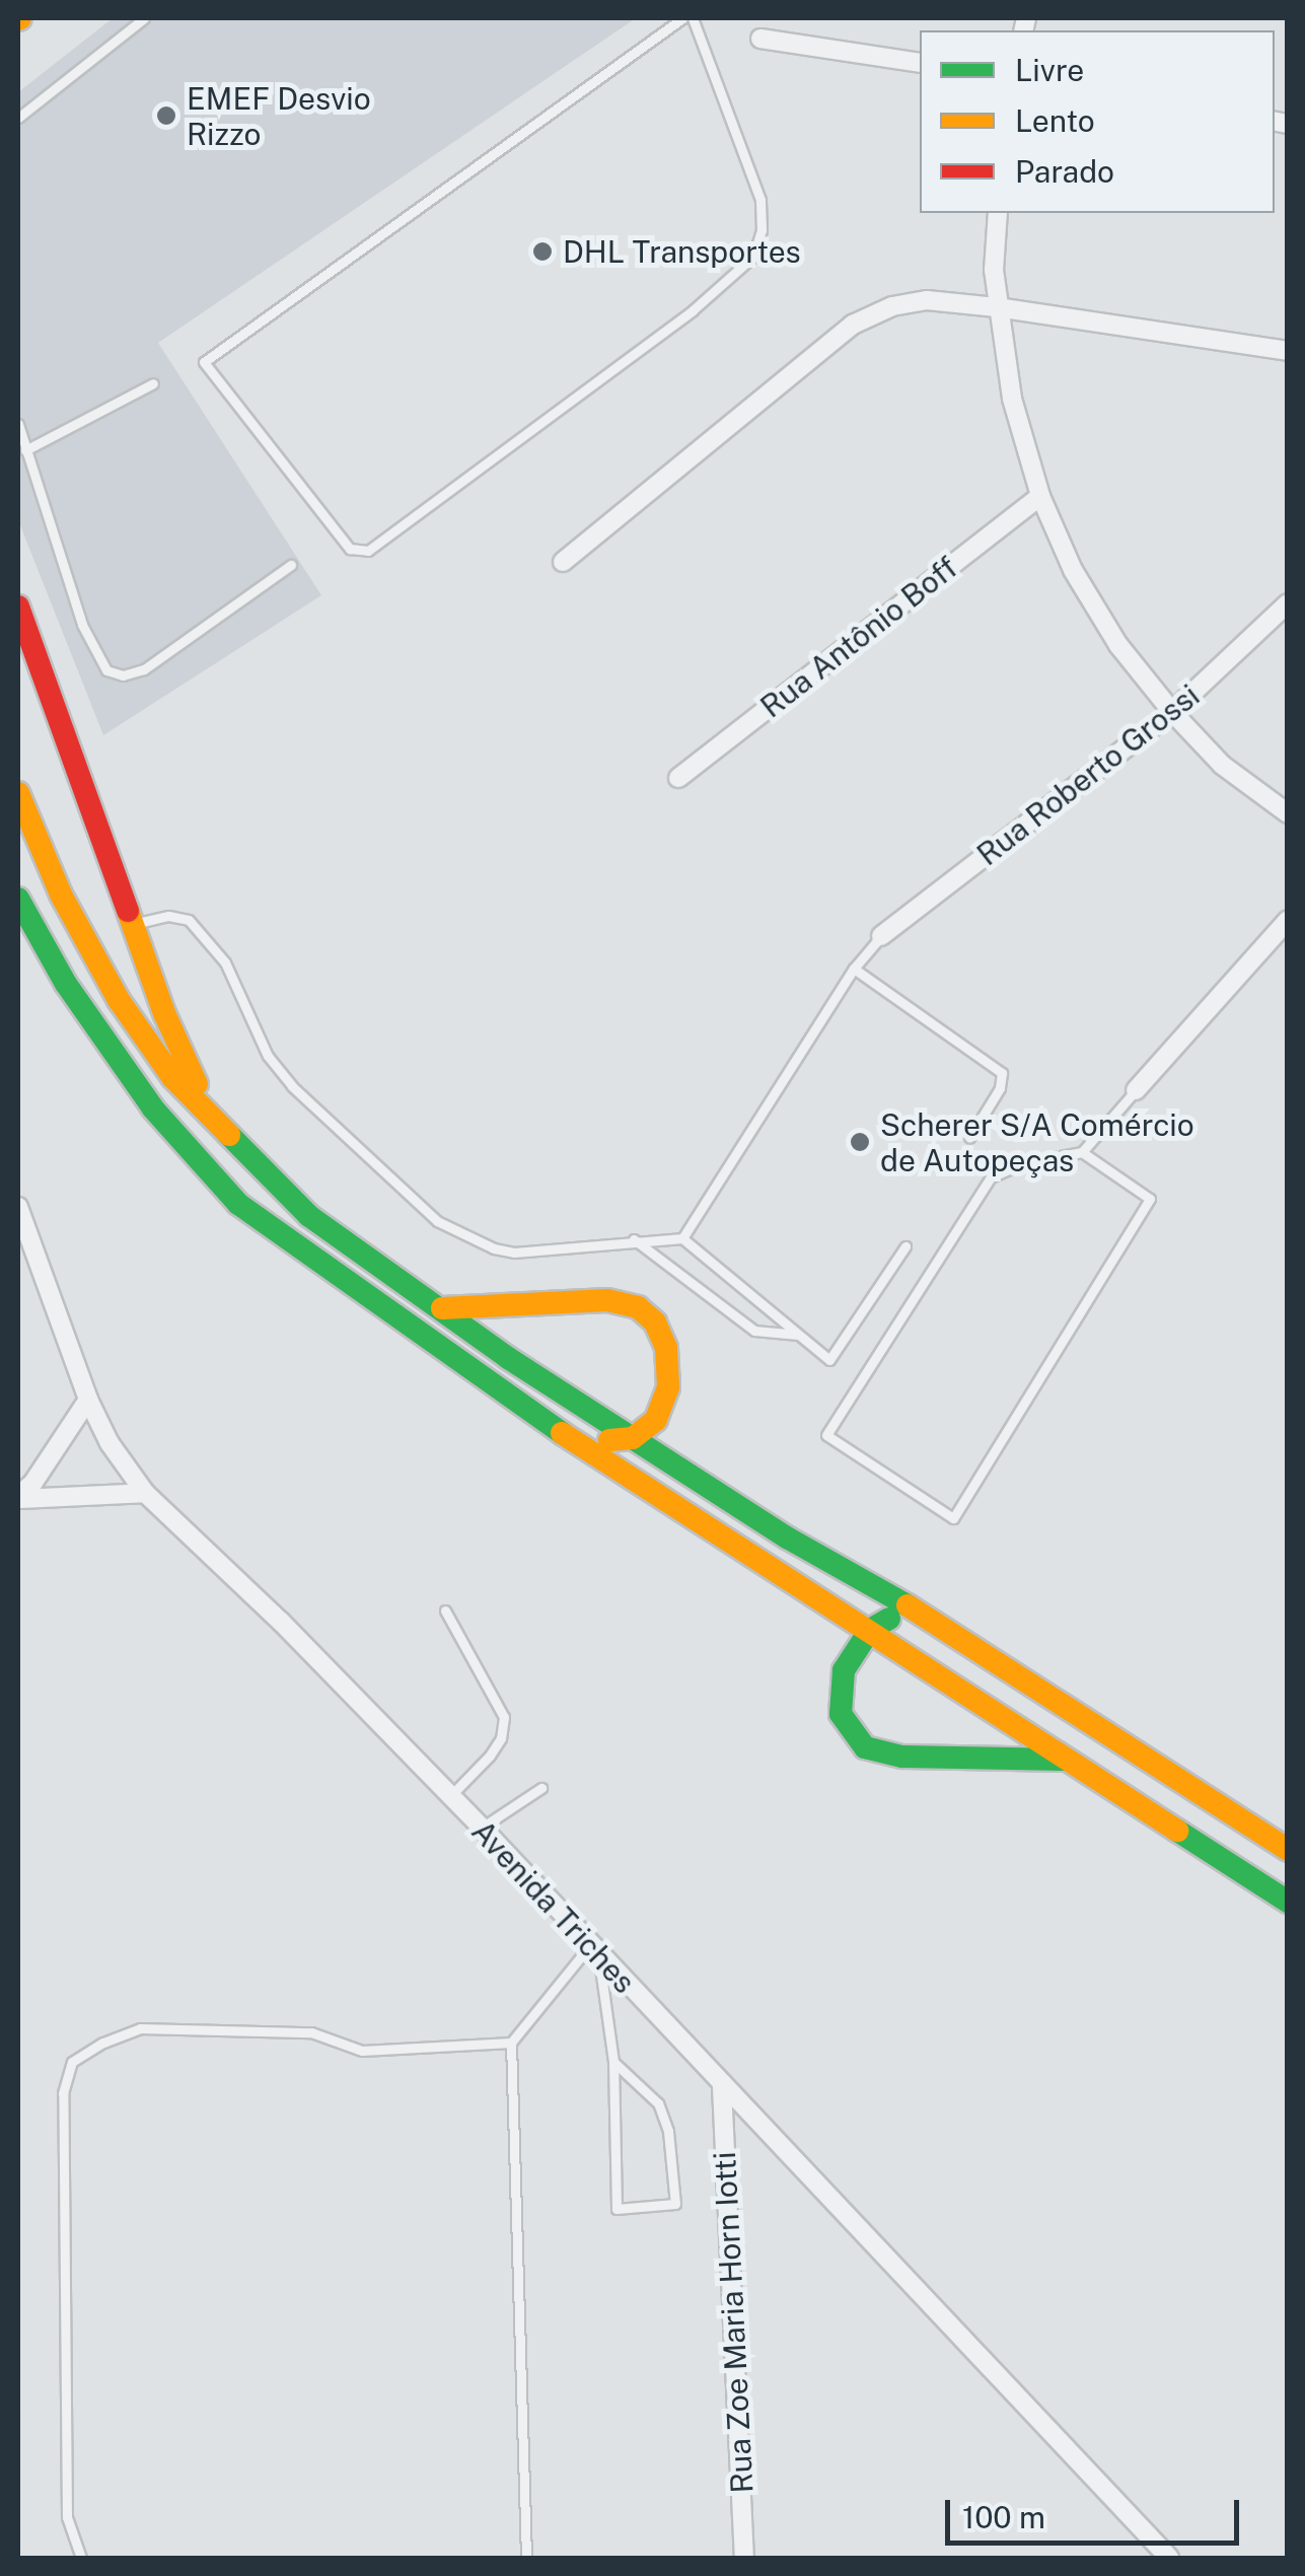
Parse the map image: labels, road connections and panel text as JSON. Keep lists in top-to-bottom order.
{
  "streets": {
    "street": [
      "Rua Antônio Boff",
      "Rua Roberto Grossi",
      "Avenida Triches",
      "Rua Zoe Maria Horn Iotti"
    ]
  },
  "crossings": [
    ["Avenida Triches", "Rua Zoe Maria Horn Iotti"]
  ],
  "places": ["EMEF Desvio Rizzo", "DHL Transportes", "Scherer S/A Comércio de Autopeças"],
  "legend": ["Livre", "Lento", "Parado"],
  "scale_bar": "100 m"
}
